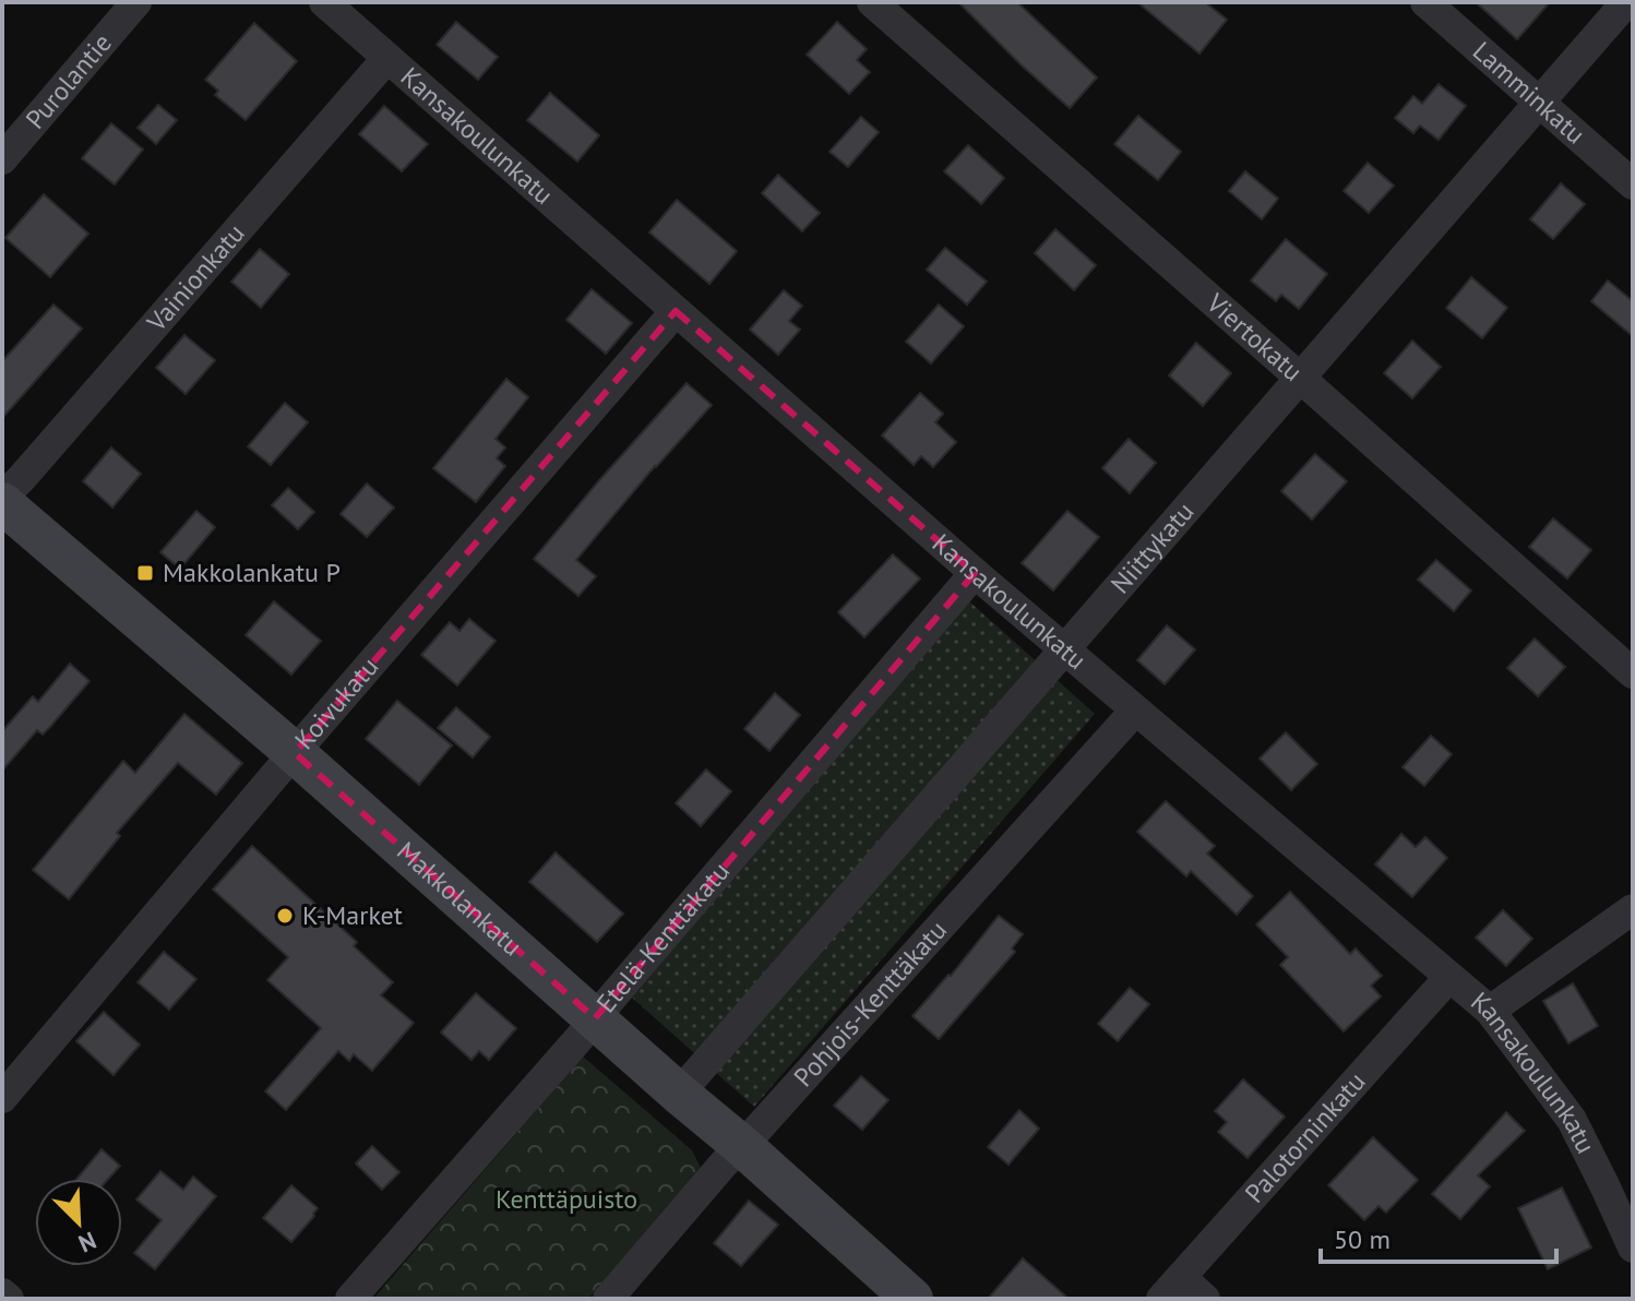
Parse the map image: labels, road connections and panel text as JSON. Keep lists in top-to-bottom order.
{
  "streets": {
    "street": [
      "Purolantie",
      "Lamminkatu",
      "Kansakoulunkatu",
      "Vainionkatu",
      "Viertokatu",
      "Niittykatu",
      "Koivukatu",
      "Makkolankatu",
      "Etelä-Kenttäkatu",
      "Pohjois-Kenttäkatu",
      "Palotorninkatu"
    ]
  },
  "crossings": [
    ["Lamminkatu", "Niittykatu"],
    ["Kansakoulunkatu", "Vainionkatu"],
    ["Kansakoulunkatu", "Niittykatu"],
    ["Kansakoulunkatu", "Koivukatu"],
    ["Kansakoulunkatu", "Etelä-Kenttäkatu"],
    ["Kansakoulunkatu", "Pohjois-Kenttäkatu"],
    ["Kansakoulunkatu", "Palotorninkatu"],
    ["Viertokatu", "Niittykatu"],
    ["Niittykatu", "Makkolankatu"],
    ["Koivukatu", "Makkolankatu"],
    ["Makkolankatu", "Etelä-Kenttäkatu"],
    ["Makkolankatu", "Pohjois-Kenttäkatu"]
  ],
  "parks": ["Kenttäpuisto"],
  "places": {
    "transit": ["Makkolankatu P"],
    "other": ["K-Market"]
  },
  "scale_bar": "50 m",
  "north": "bottom right"
}
